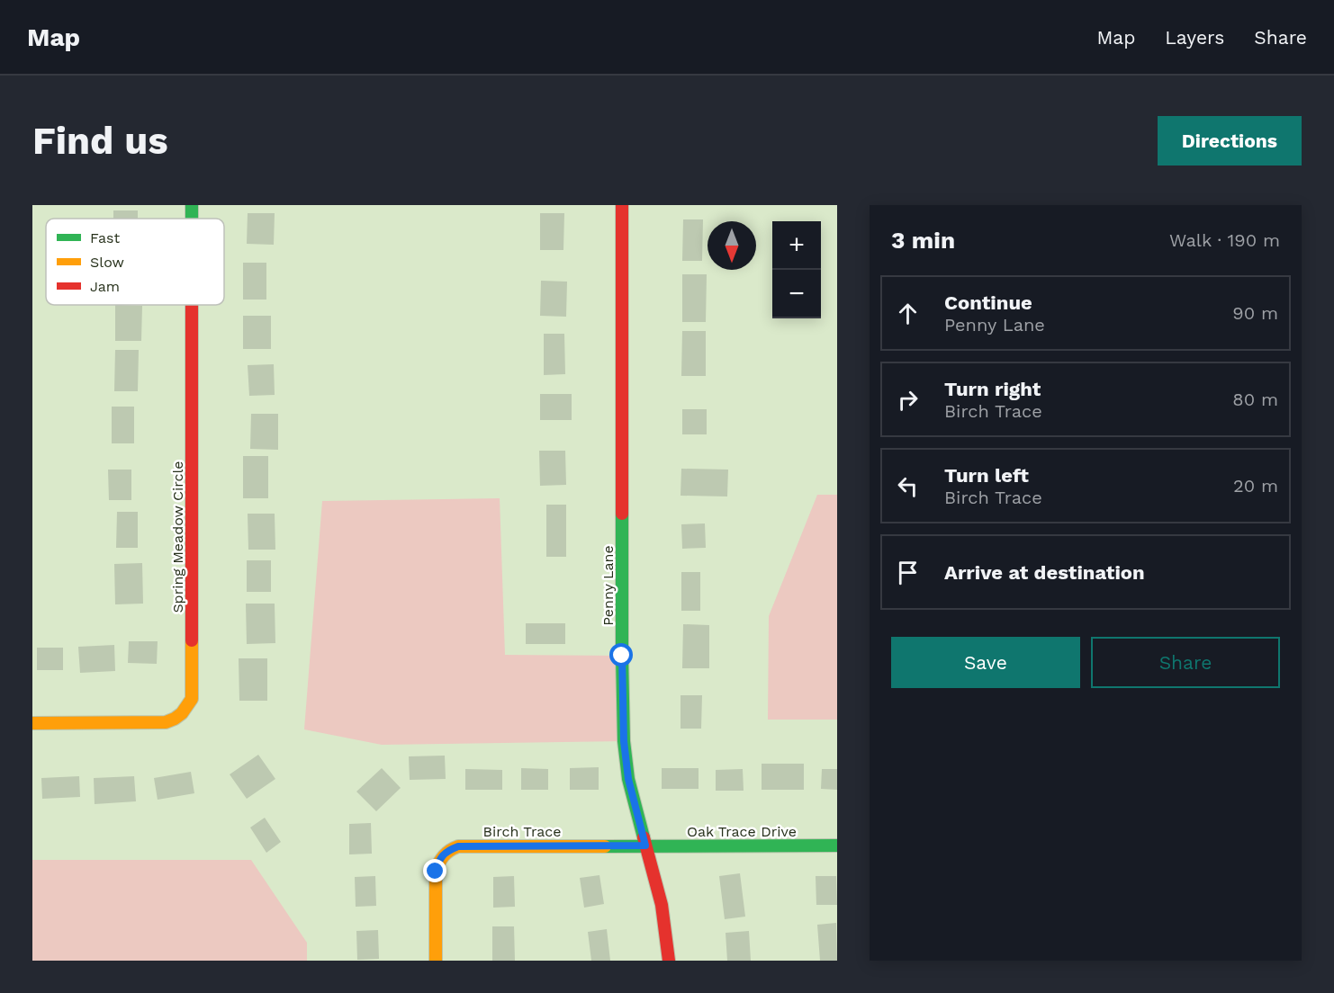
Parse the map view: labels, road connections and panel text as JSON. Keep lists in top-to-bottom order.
{
  "streets": {
    "street": [
      "Spring Meadow Circle",
      "Penny Lane",
      "Birch Trace",
      "Oak Trace Drive"
    ]
  },
  "crossings": [
    ["Penny Lane", "Birch Trace"],
    ["Penny Lane", "Oak Trace Drive"],
    ["Birch Trace", "Oak Trace Drive"]
  ],
  "legend": ["Fast", "Slow", "Jam"],
  "north": "bottom",
  "page": {
    "header": "Map",
    "nav": ["Map", "Layers", "Share"],
    "buttons": [
      "Directions",
      ["Save", "Share"]
    ],
    "title": "Find us",
    "heading": ["3 min", "Walk · 190 m"],
    "map_buttons": ["+", "−"],
    "list": [
      ["Continue", "Penny Lane", "90 m"],
      ["Turn right", "Birch Trace", "80 m"],
      ["Turn left", "Birch Trace", "20 m"],
      "Arrive at destination"
    ]
  }
}
